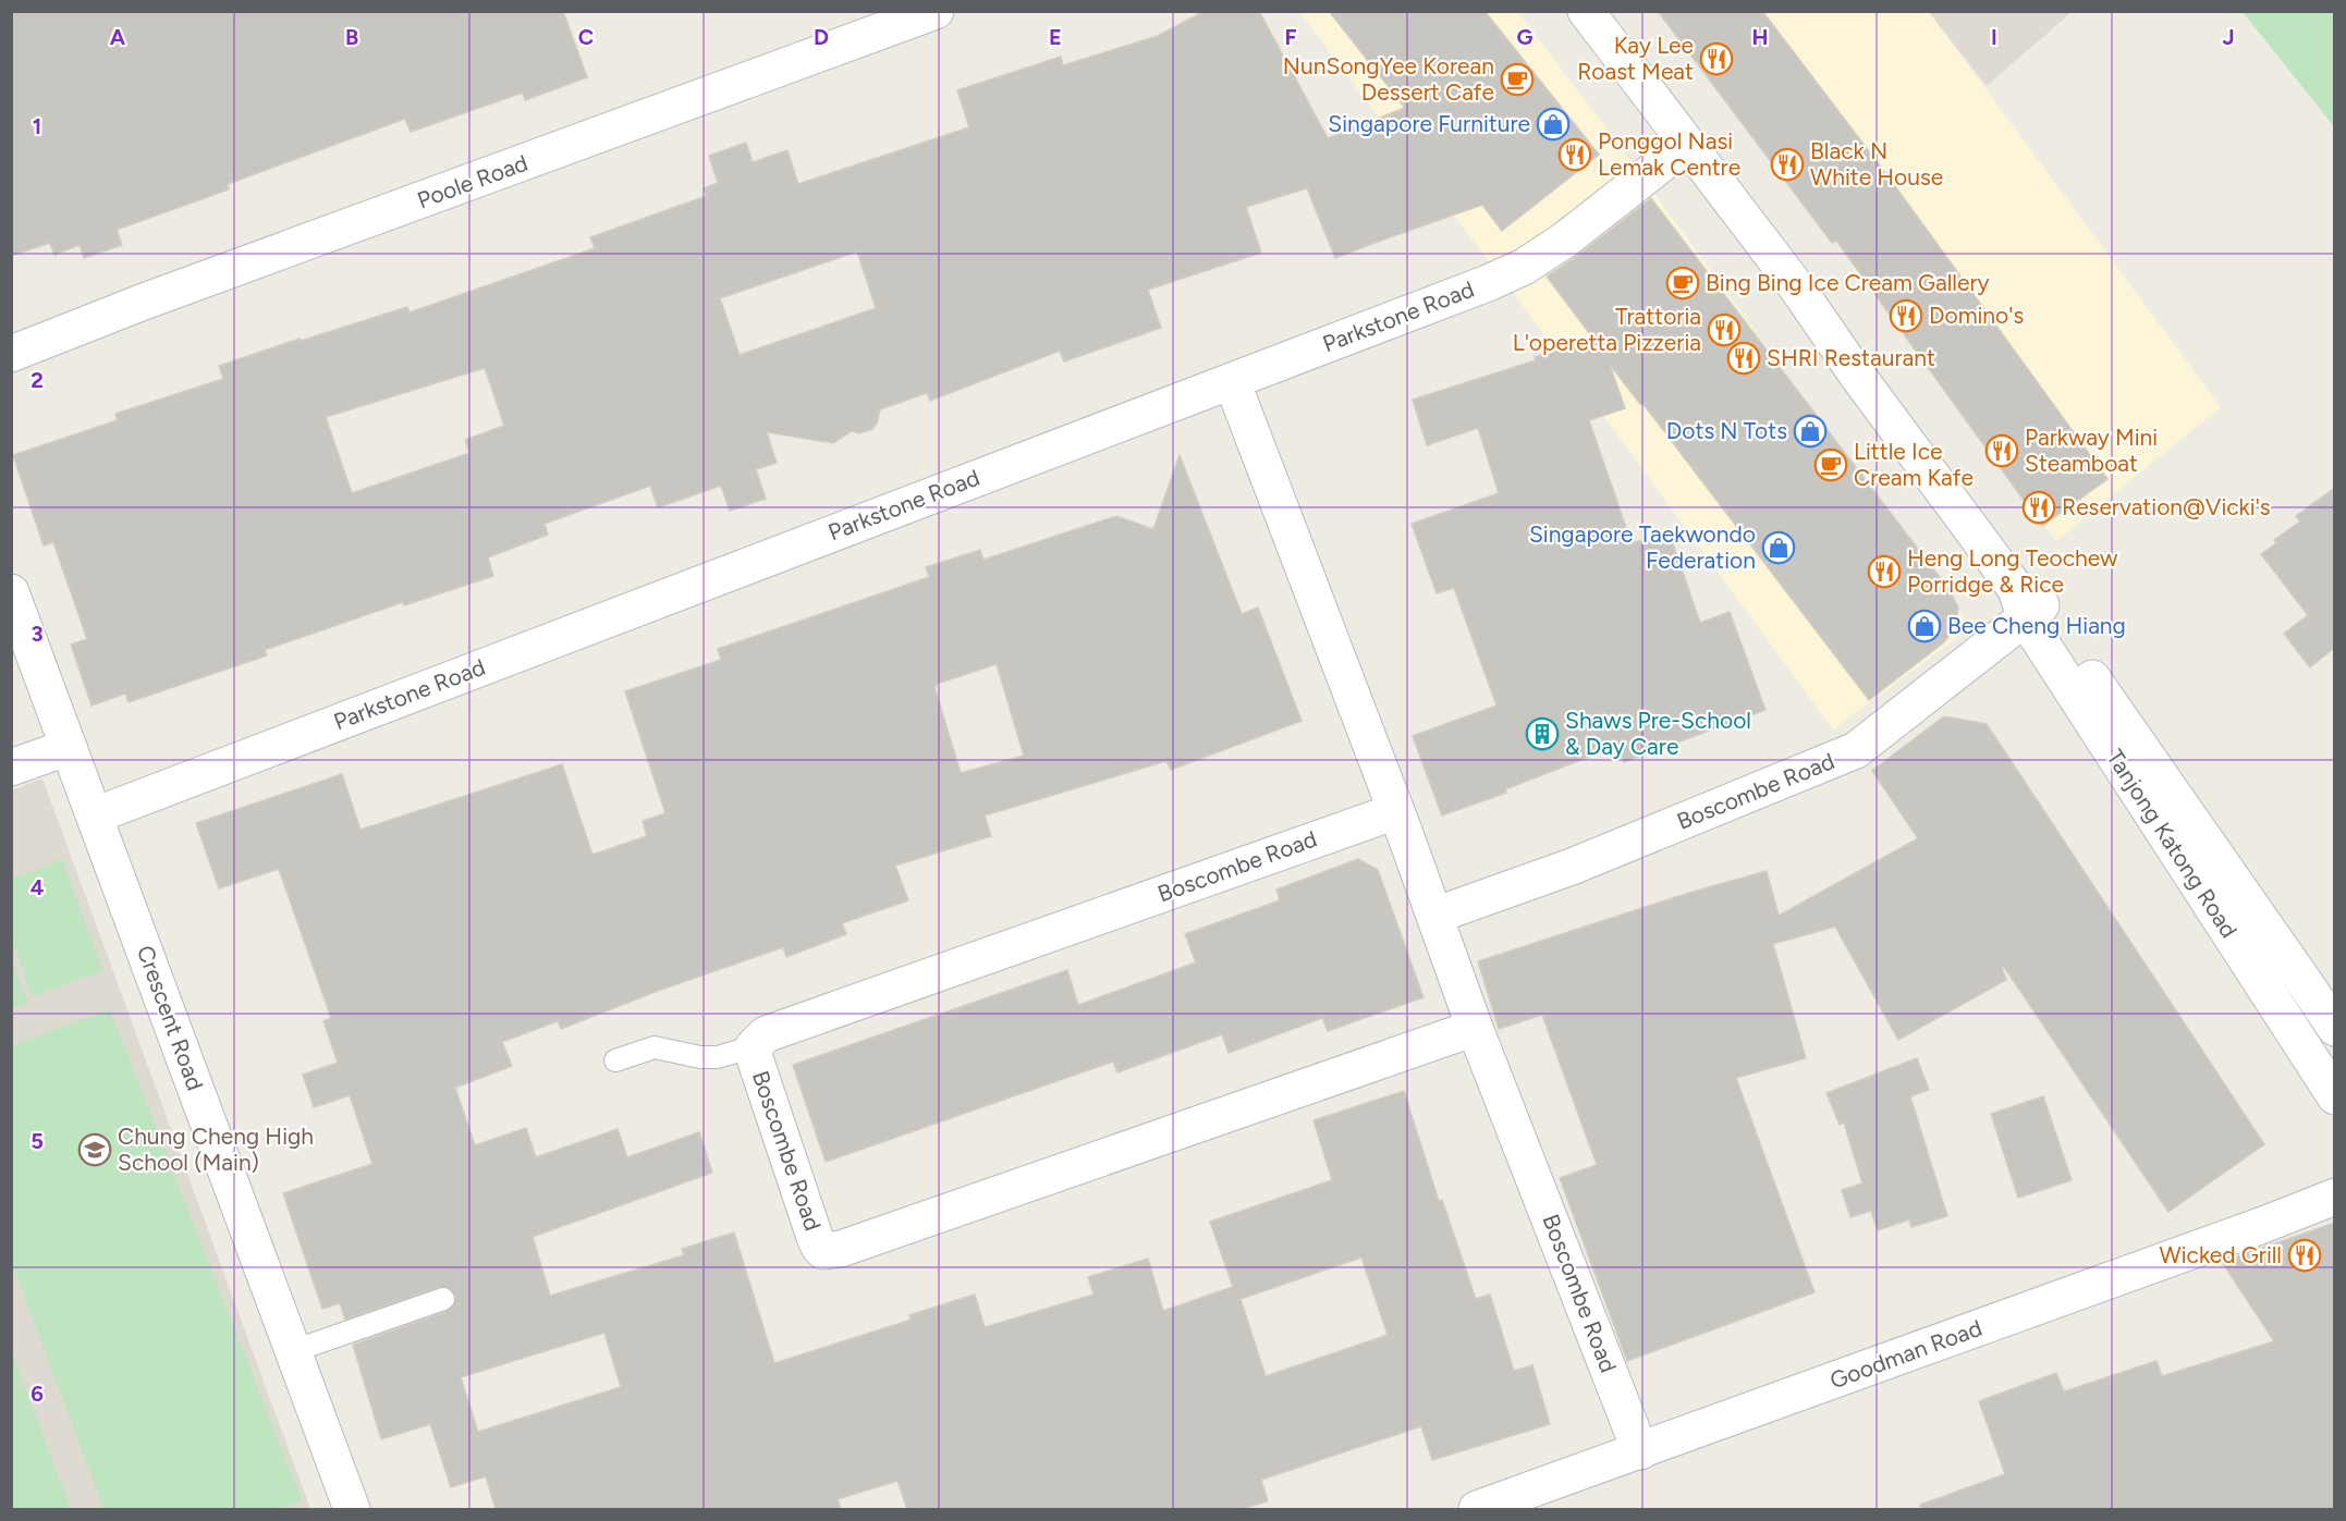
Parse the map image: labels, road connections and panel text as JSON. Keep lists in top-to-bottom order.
{
  "streets": {
    "street": [
      "Poole Road",
      "Parkstone Road",
      "Boscombe Road",
      "Tanjong Katong Road",
      "Crescent Road",
      "Goodman Road"
    ]
  },
  "crossings": [
    ["Parkstone Road", "Boscombe Road"],
    ["Parkstone Road", "Tanjong Katong Road"],
    ["Parkstone Road", "Crescent Road"],
    ["Boscombe Road", "Tanjong Katong Road"],
    ["Boscombe Road", "Goodman Road"]
  ],
  "places": {
    "restaurant": [
      "Kay Lee Roast Meat",
      "Ponggol Nasi Lemak Centre",
      "Black N White House",
      "Domino's",
      "Trattoria L'operetta Pizzeria",
      "SHRI Restaurant",
      "Parkway Mini Steamboat",
      "Reservation@Vicki's",
      "Heng Long Teochew Porridge & Rice",
      "Wicked Grill"
    ],
    "cafe": ["NunSongYee Korean Dessert Cafe", "Bing Bing Ice Cream Gallery", "Little Ice Cream Kafe"],
    "shop": [
      "Singapore Furniture",
      "Dots N Tots",
      "Singapore Taekwondo Federation",
      "Bee Cheng Hiang"
    ],
    "building": ["Shaws Pre-School & Day Care"],
    "school or university": ["Chung Cheng High School (Main)"]
  },
  "grid": {
    "columns": [
      "A",
      "B",
      "C",
      "D",
      "E",
      "F",
      "G",
      "H",
      "I",
      "J"
    ],
    "rows": [
      "1",
      "2",
      "3",
      "4",
      "5",
      "6"
    ]
  }
}
